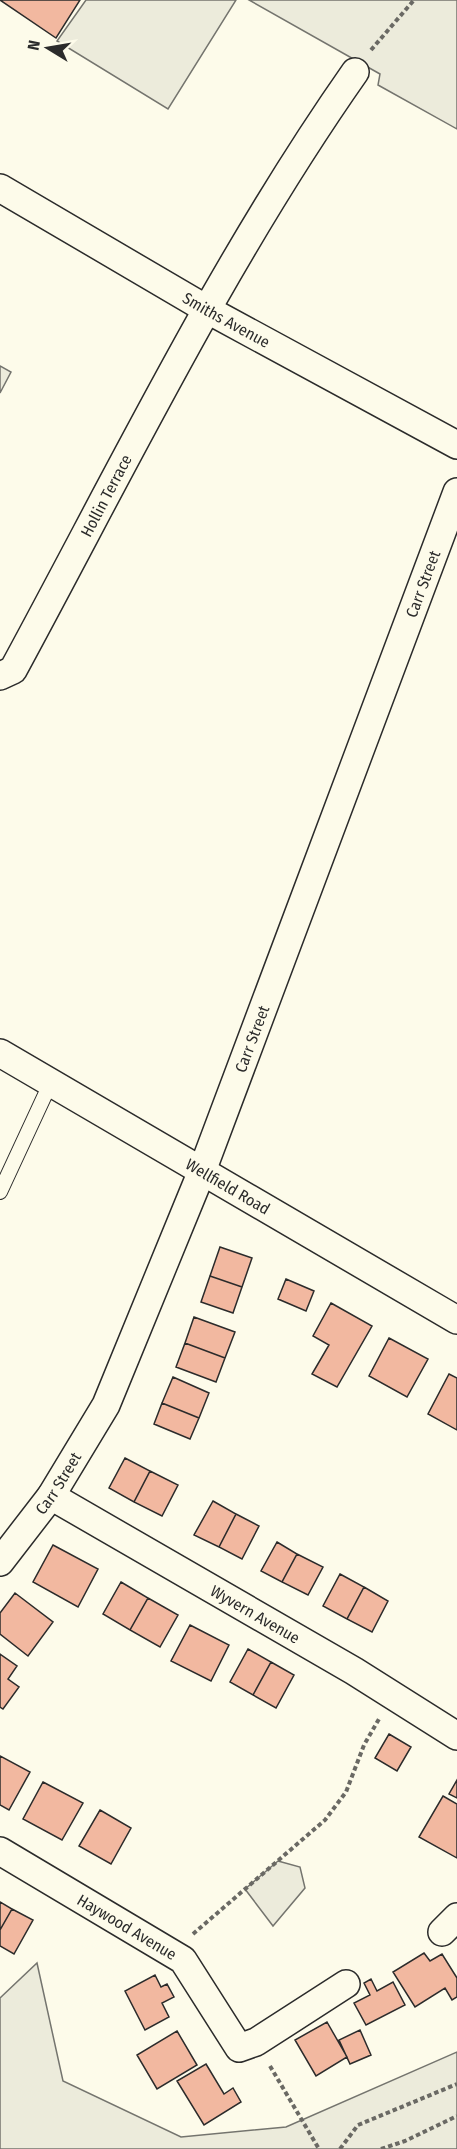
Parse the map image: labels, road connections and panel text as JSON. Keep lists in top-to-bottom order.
{
  "streets": {
    "street": [
      "Smiths Avenue",
      "Hollin Terrace",
      "Carr Street",
      "Wellfield Road",
      "Wyvern Avenue",
      "Haywood Avenue"
    ]
  },
  "crossings": [
    ["Smiths Avenue", "Hollin Terrace"],
    ["Carr Street", "Wellfield Road"],
    ["Carr Street", "Wyvern Avenue"]
  ],
  "north": "left"
}
